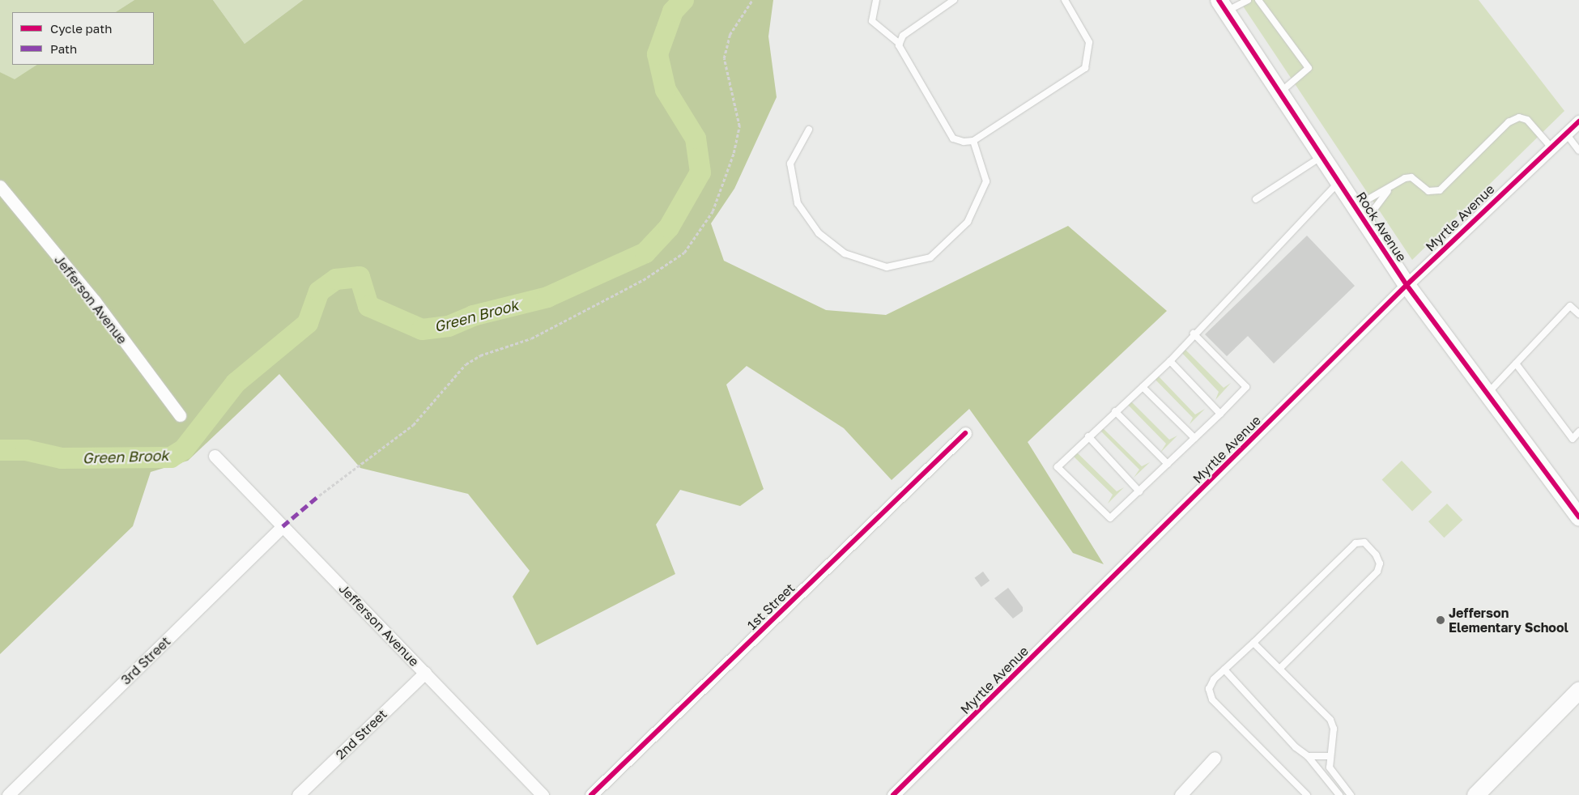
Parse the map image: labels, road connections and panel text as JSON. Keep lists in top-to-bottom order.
{
  "streets": {
    "street": [
      "Myrtle Avenue",
      "Rock Avenue",
      "Jefferson Avenue",
      "1st Street",
      "3rd Street",
      "2nd Street"
    ]
  },
  "crossings": [
    ["Myrtle Avenue", "Rock Avenue"],
    ["Jefferson Avenue", "3rd Street"],
    ["Jefferson Avenue", "2nd Street"]
  ],
  "water": ["Green Brook"],
  "places": ["Jefferson Elementary School"],
  "legend": ["Cycle path", "Path"]
}
